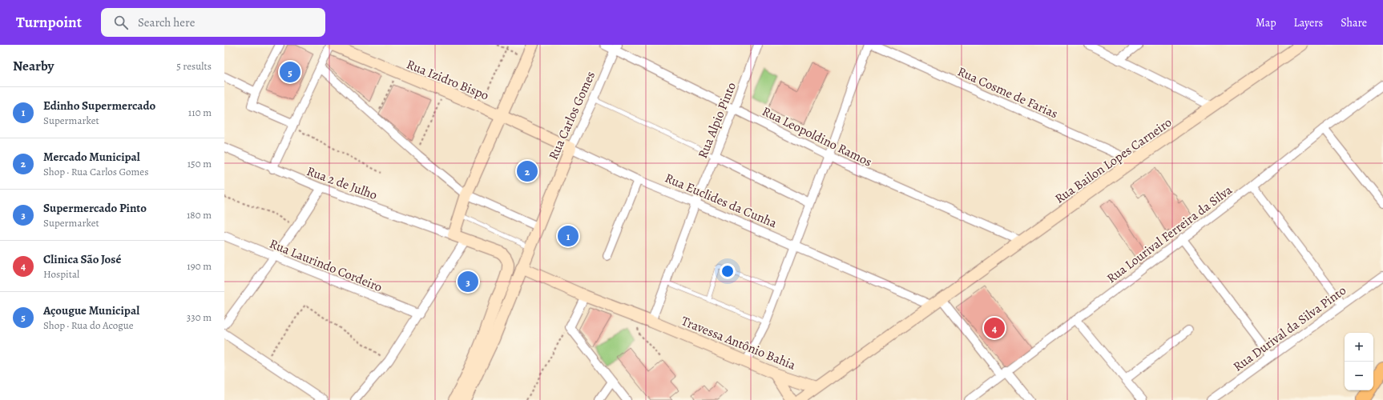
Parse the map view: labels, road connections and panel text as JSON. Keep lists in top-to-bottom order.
{
  "streets": {
    "street": [
      "Rua Izidro Bispo",
      "Rua Cosme de Farias",
      "Rua Carlos Gomes",
      "Rua Alpio Pinto",
      "Rua Leopoldino Ramos",
      "Rua Bailon Lopes Carneiro",
      "Rua 2 de Julho",
      "Rua Euclides da Cunha",
      "Rua Lourival Ferreira da Silva",
      "Rua Laurindo Cordeiro",
      "Rua Durival da Silva Pinto",
      "Travessa Antônio Bahia"
    ]
  },
  "crossings": [
    ["Rua Izidro Bispo", "Rua Euclides da Cunha"],
    ["Rua Cosme de Farias", "Rua Bailon Lopes Carneiro"],
    ["Rua Carlos Gomes", "Rua Leopoldino Ramos"],
    ["Rua Carlos Gomes", "Rua Euclides da Cunha"],
    ["Rua Carlos Gomes", "Travessa Antônio Bahia"],
    ["Rua Alpio Pinto", "Rua Leopoldino Ramos"],
    ["Rua Alpio Pinto", "Rua Euclides da Cunha"],
    ["Rua Leopoldino Ramos", "Rua Bailon Lopes Carneiro"],
    ["Rua Bailon Lopes Carneiro", "Rua Euclides da Cunha"],
    ["Rua Bailon Lopes Carneiro", "Travessa Antônio Bahia"]
  ],
  "page": {
    "header": "Turnpoint",
    "search": "Search here",
    "nav": ["Map", "Layers", "Share"],
    "heading": ["Nearby", "5 results"],
    "pins": [
      "5",
      "2",
      "1",
      "3",
      "4"
    ],
    "list": [
      {
        "mark": "1",
        "name": "Edinho Supermercado",
        "note": "Supermarket",
        "value": "110 m"
      },
      {
        "mark": "2",
        "name": "Mercado Municipal",
        "note": "Shop · Rua Carlos Gomes",
        "value": "150 m"
      },
      {
        "mark": "3",
        "name": "Supermercado Pinto",
        "note": "Supermarket",
        "value": "180 m"
      },
      {
        "mark": "4",
        "name": "Clinica São José",
        "note": "Hospital",
        "value": "190 m"
      },
      {
        "mark": "5",
        "name": "Açougue Municipal",
        "note": "Shop · Rua do Acogue",
        "value": "330 m"
      }
    ],
    "map_buttons": ["+", "−"]
  }
}
